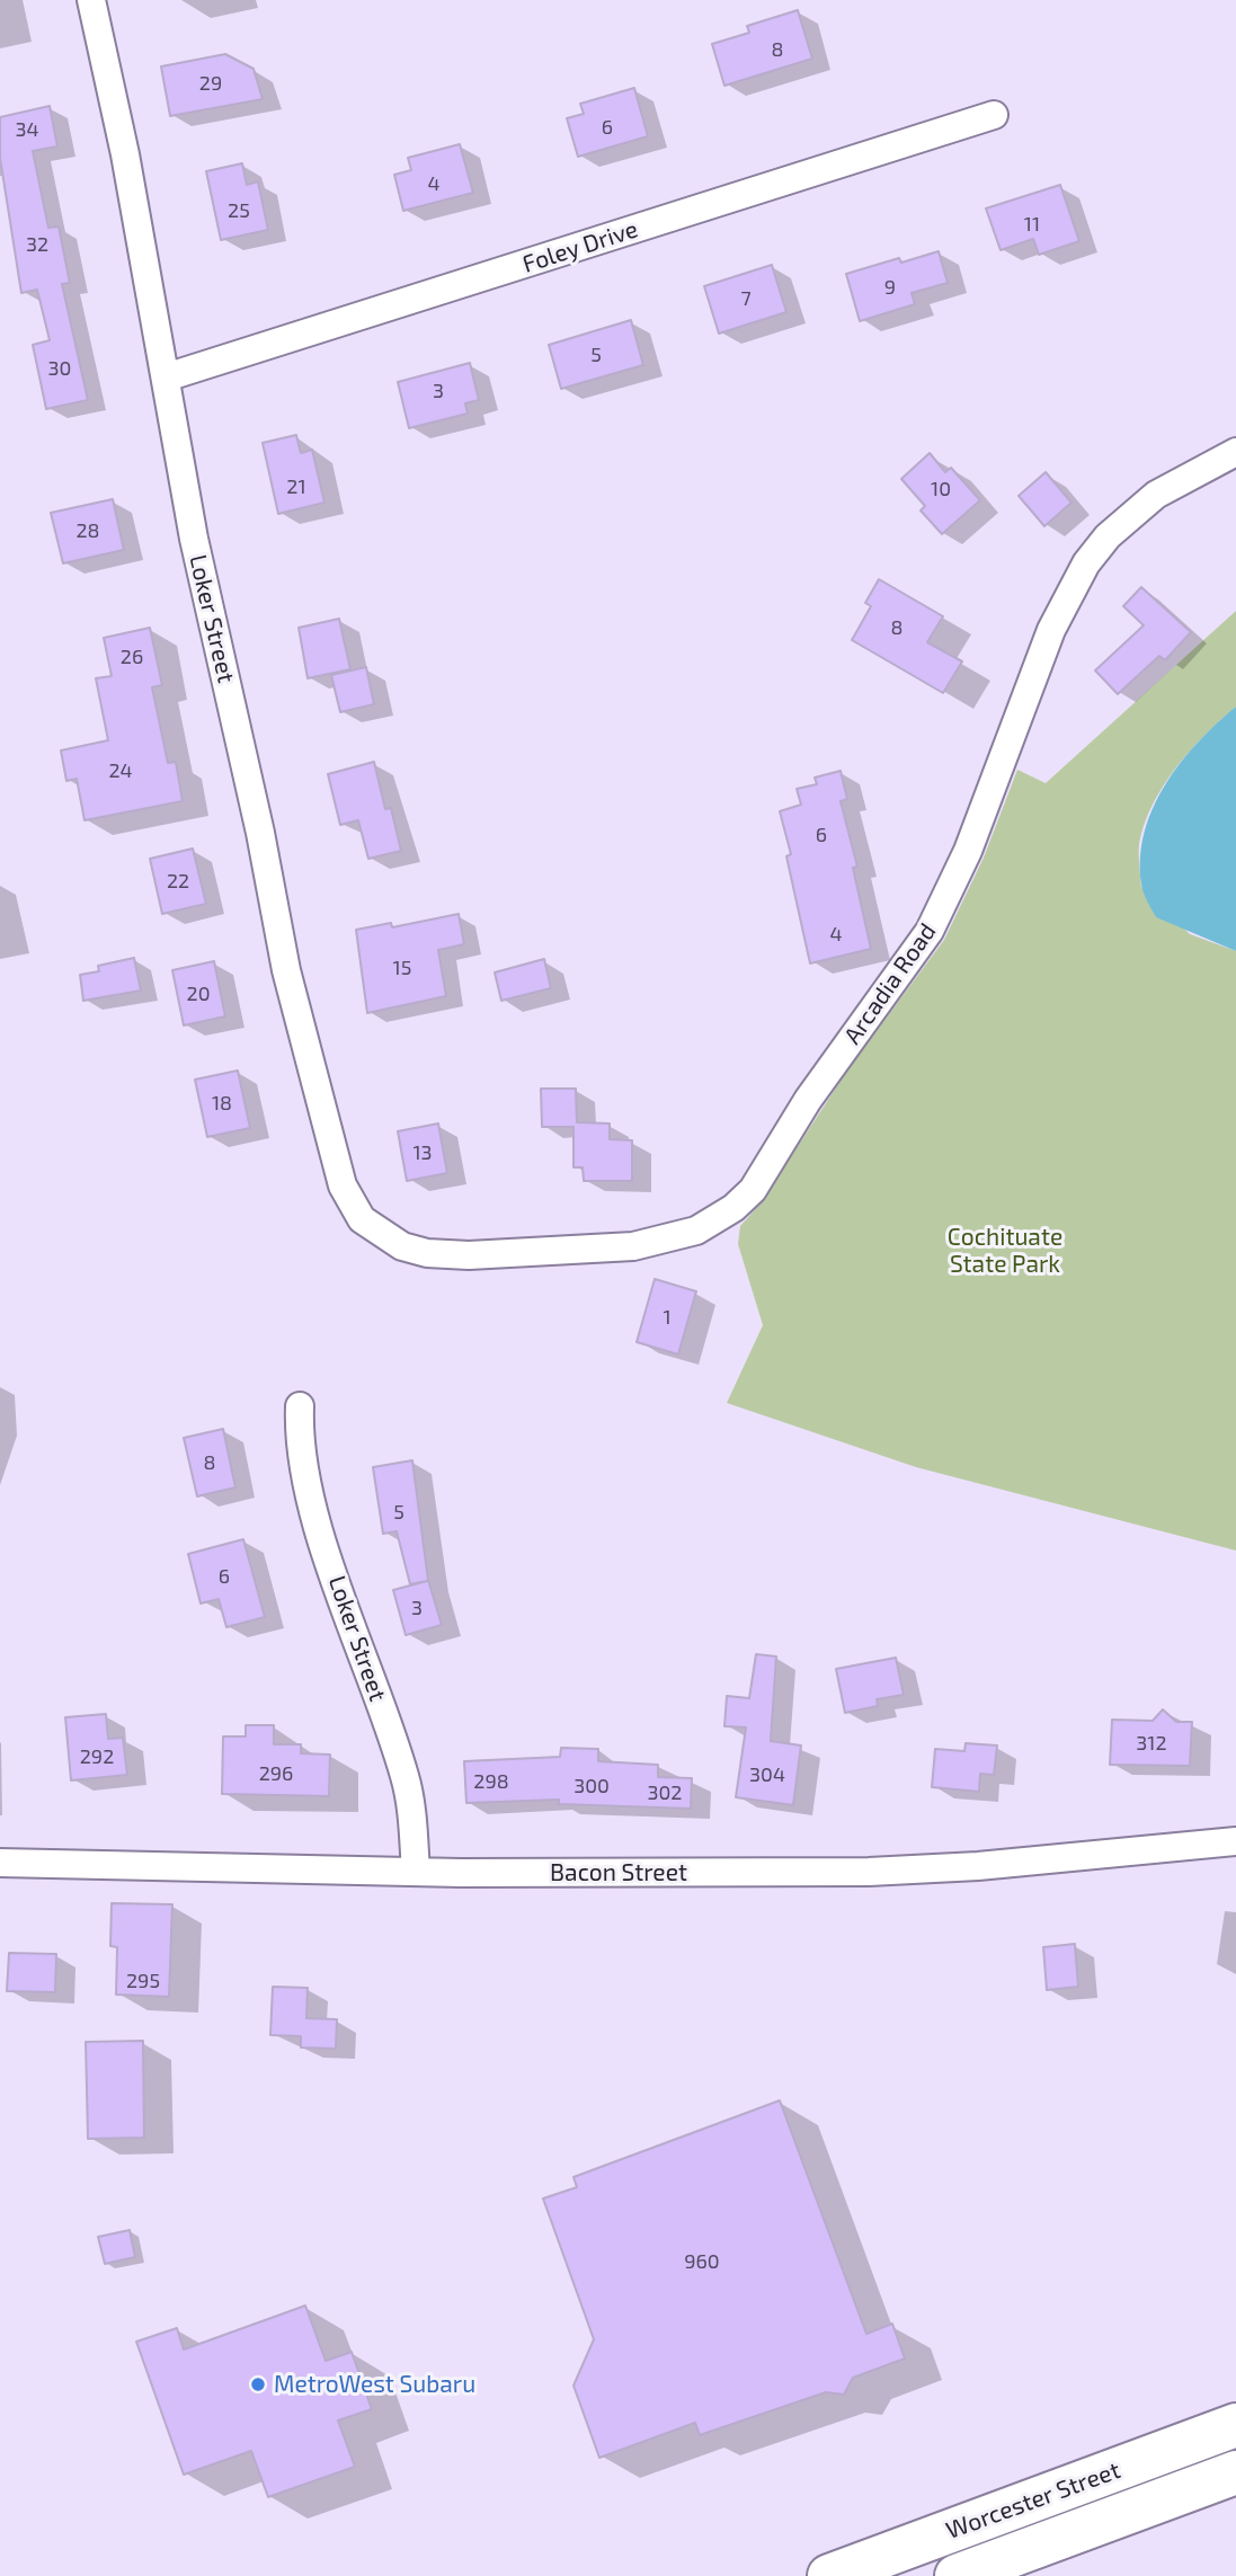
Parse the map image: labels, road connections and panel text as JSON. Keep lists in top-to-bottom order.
{
  "streets": {
    "highway": ["Worcester Street"],
    "street": [
      "Foley Drive",
      "Loker Street",
      "Arcadia Road",
      "Bacon Street"
    ]
  },
  "crossings": [
    ["Foley Drive", "Loker Street"],
    ["Loker Street", "Arcadia Road"],
    ["Loker Street", "Bacon Street"]
  ],
  "parks": ["Cochituate State Park"],
  "places": ["MetroWest Subaru"],
  "house_numbers": [
    "8",
    "29",
    "6",
    "34",
    "4",
    "25",
    "11",
    "32",
    "9",
    "7",
    "5",
    "30",
    "3",
    "21",
    "10",
    "28",
    "8",
    "26",
    "24",
    "6",
    "22",
    "4",
    "15",
    "20",
    "18",
    "13",
    "1",
    "8",
    "5",
    "6",
    "3",
    "312",
    "292",
    "296",
    "304",
    "298",
    "300",
    "302",
    "295",
    "960"
  ]
}
